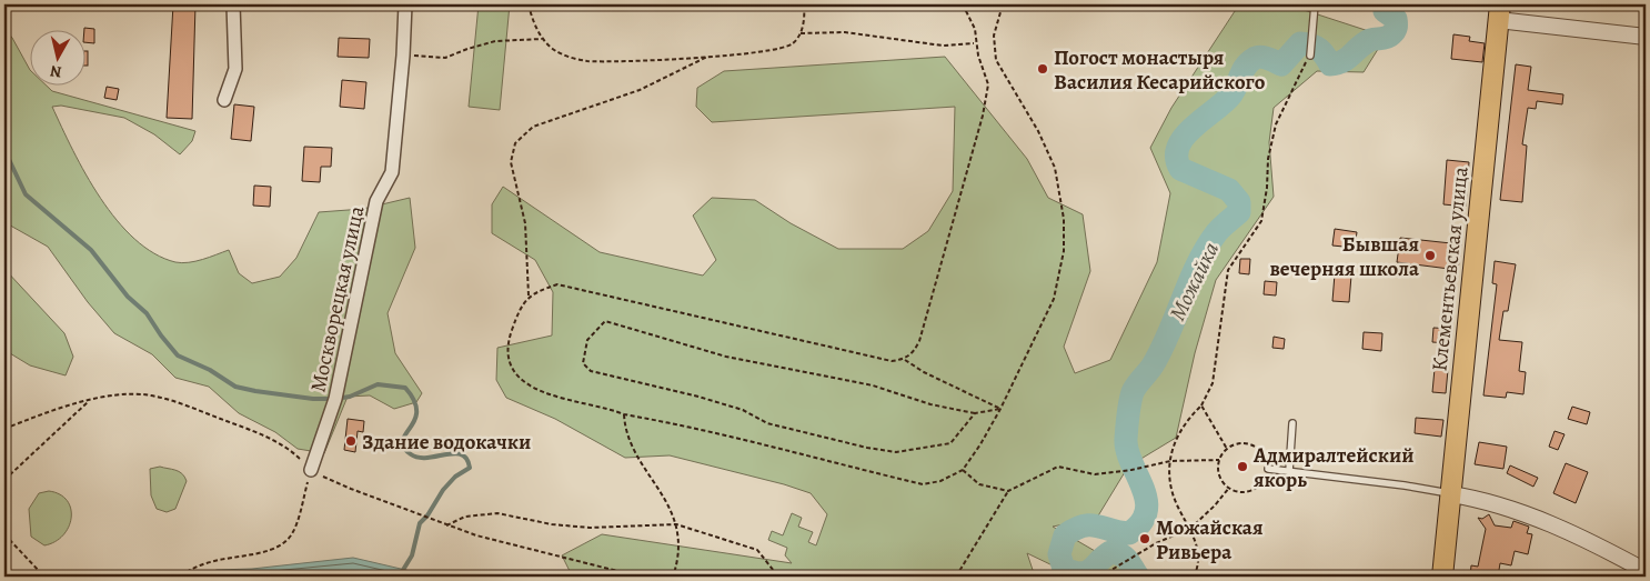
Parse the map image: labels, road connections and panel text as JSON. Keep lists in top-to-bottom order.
{
  "streets": {
    "main road": ["Клементьевская улица"],
    "street": ["Москворецкая улица"]
  },
  "water": ["Можайка"],
  "places": [
    "Погост монастыря Василия Кесарийского",
    "Бывшая вечерняя школа",
    "Здание водокачки",
    "Адмиралтейский якорь",
    "Можайская Ривьера"
  ],
  "north": "bottom"
}
